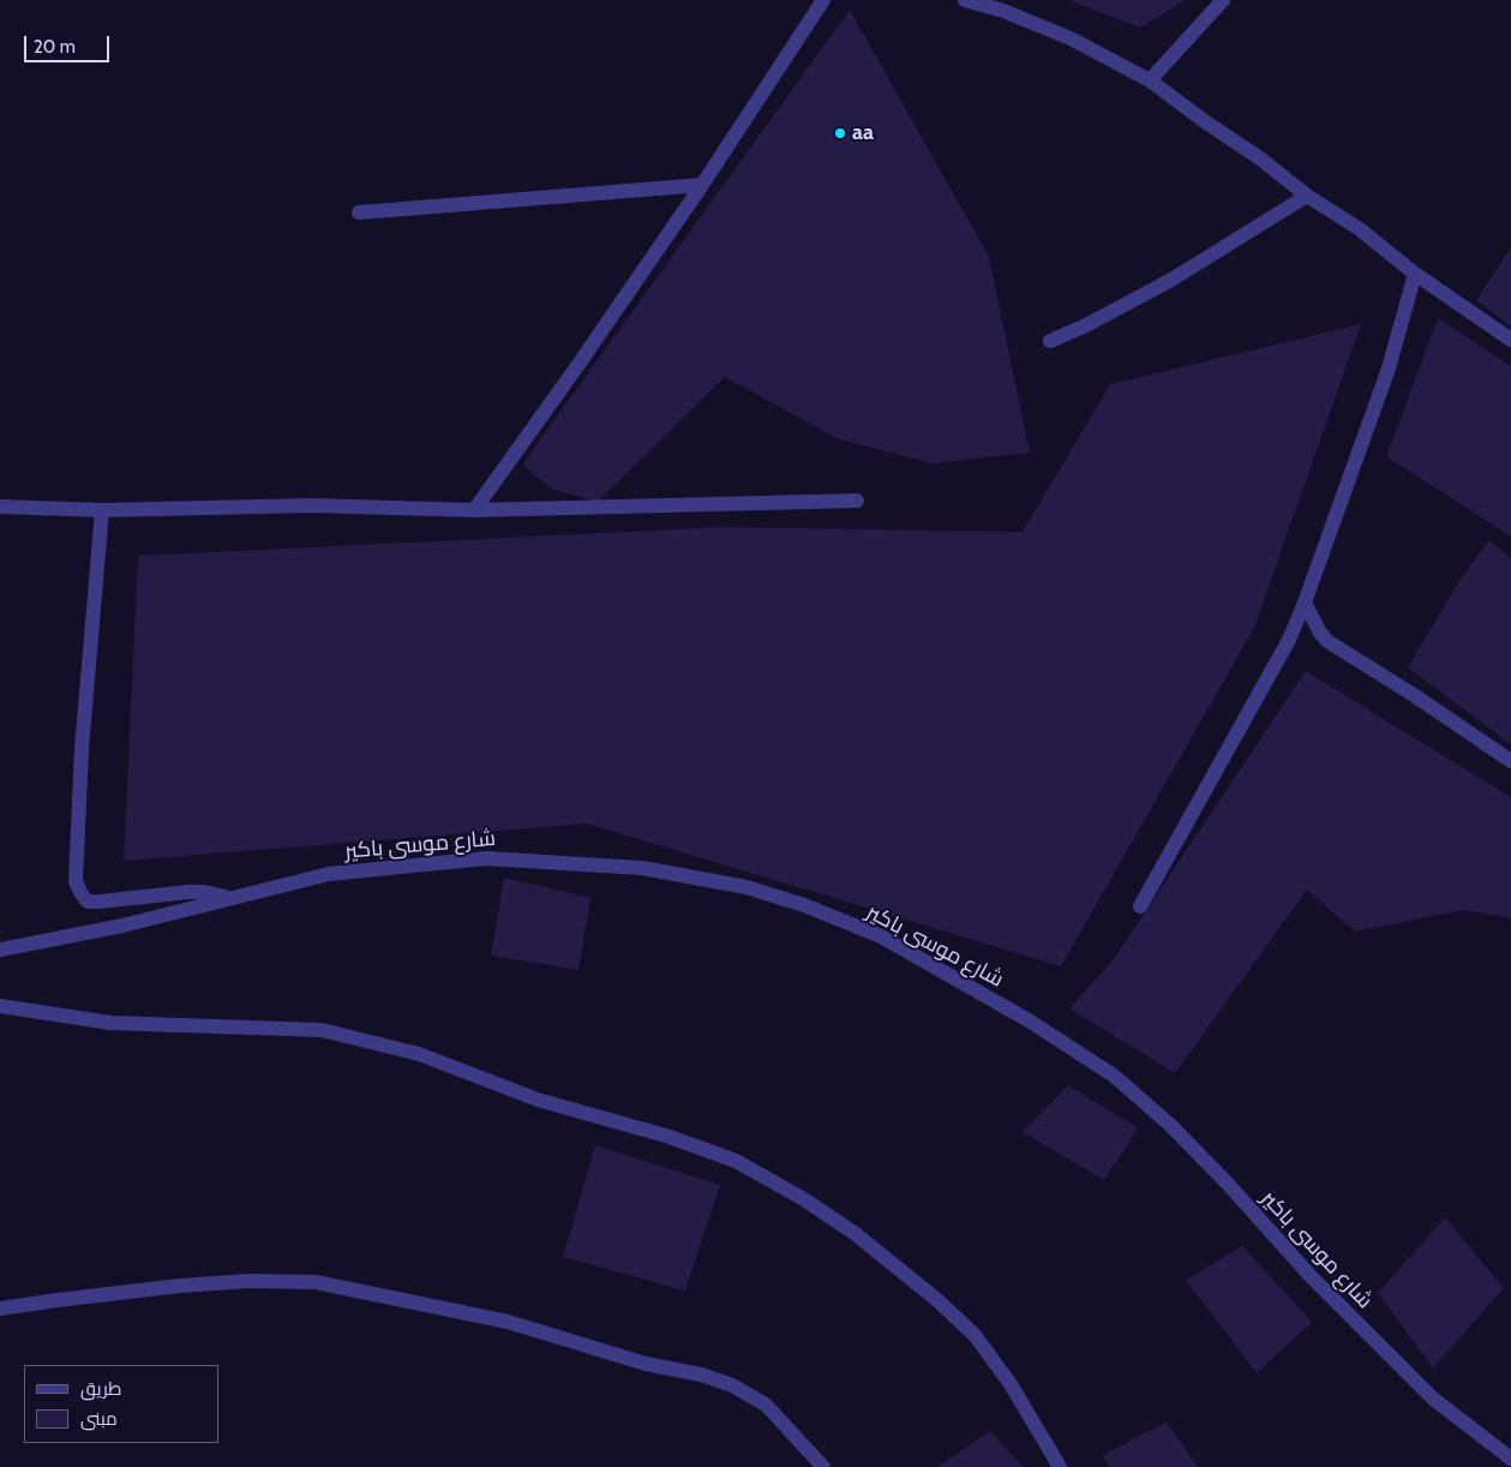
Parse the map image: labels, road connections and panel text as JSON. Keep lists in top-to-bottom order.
{
  "streets": {
    "street": ["شارع موسى باكير"]
  },
  "places": ["aa"],
  "legend": ["طريق", "مبنى"],
  "scale_bar": "20 m"
}
